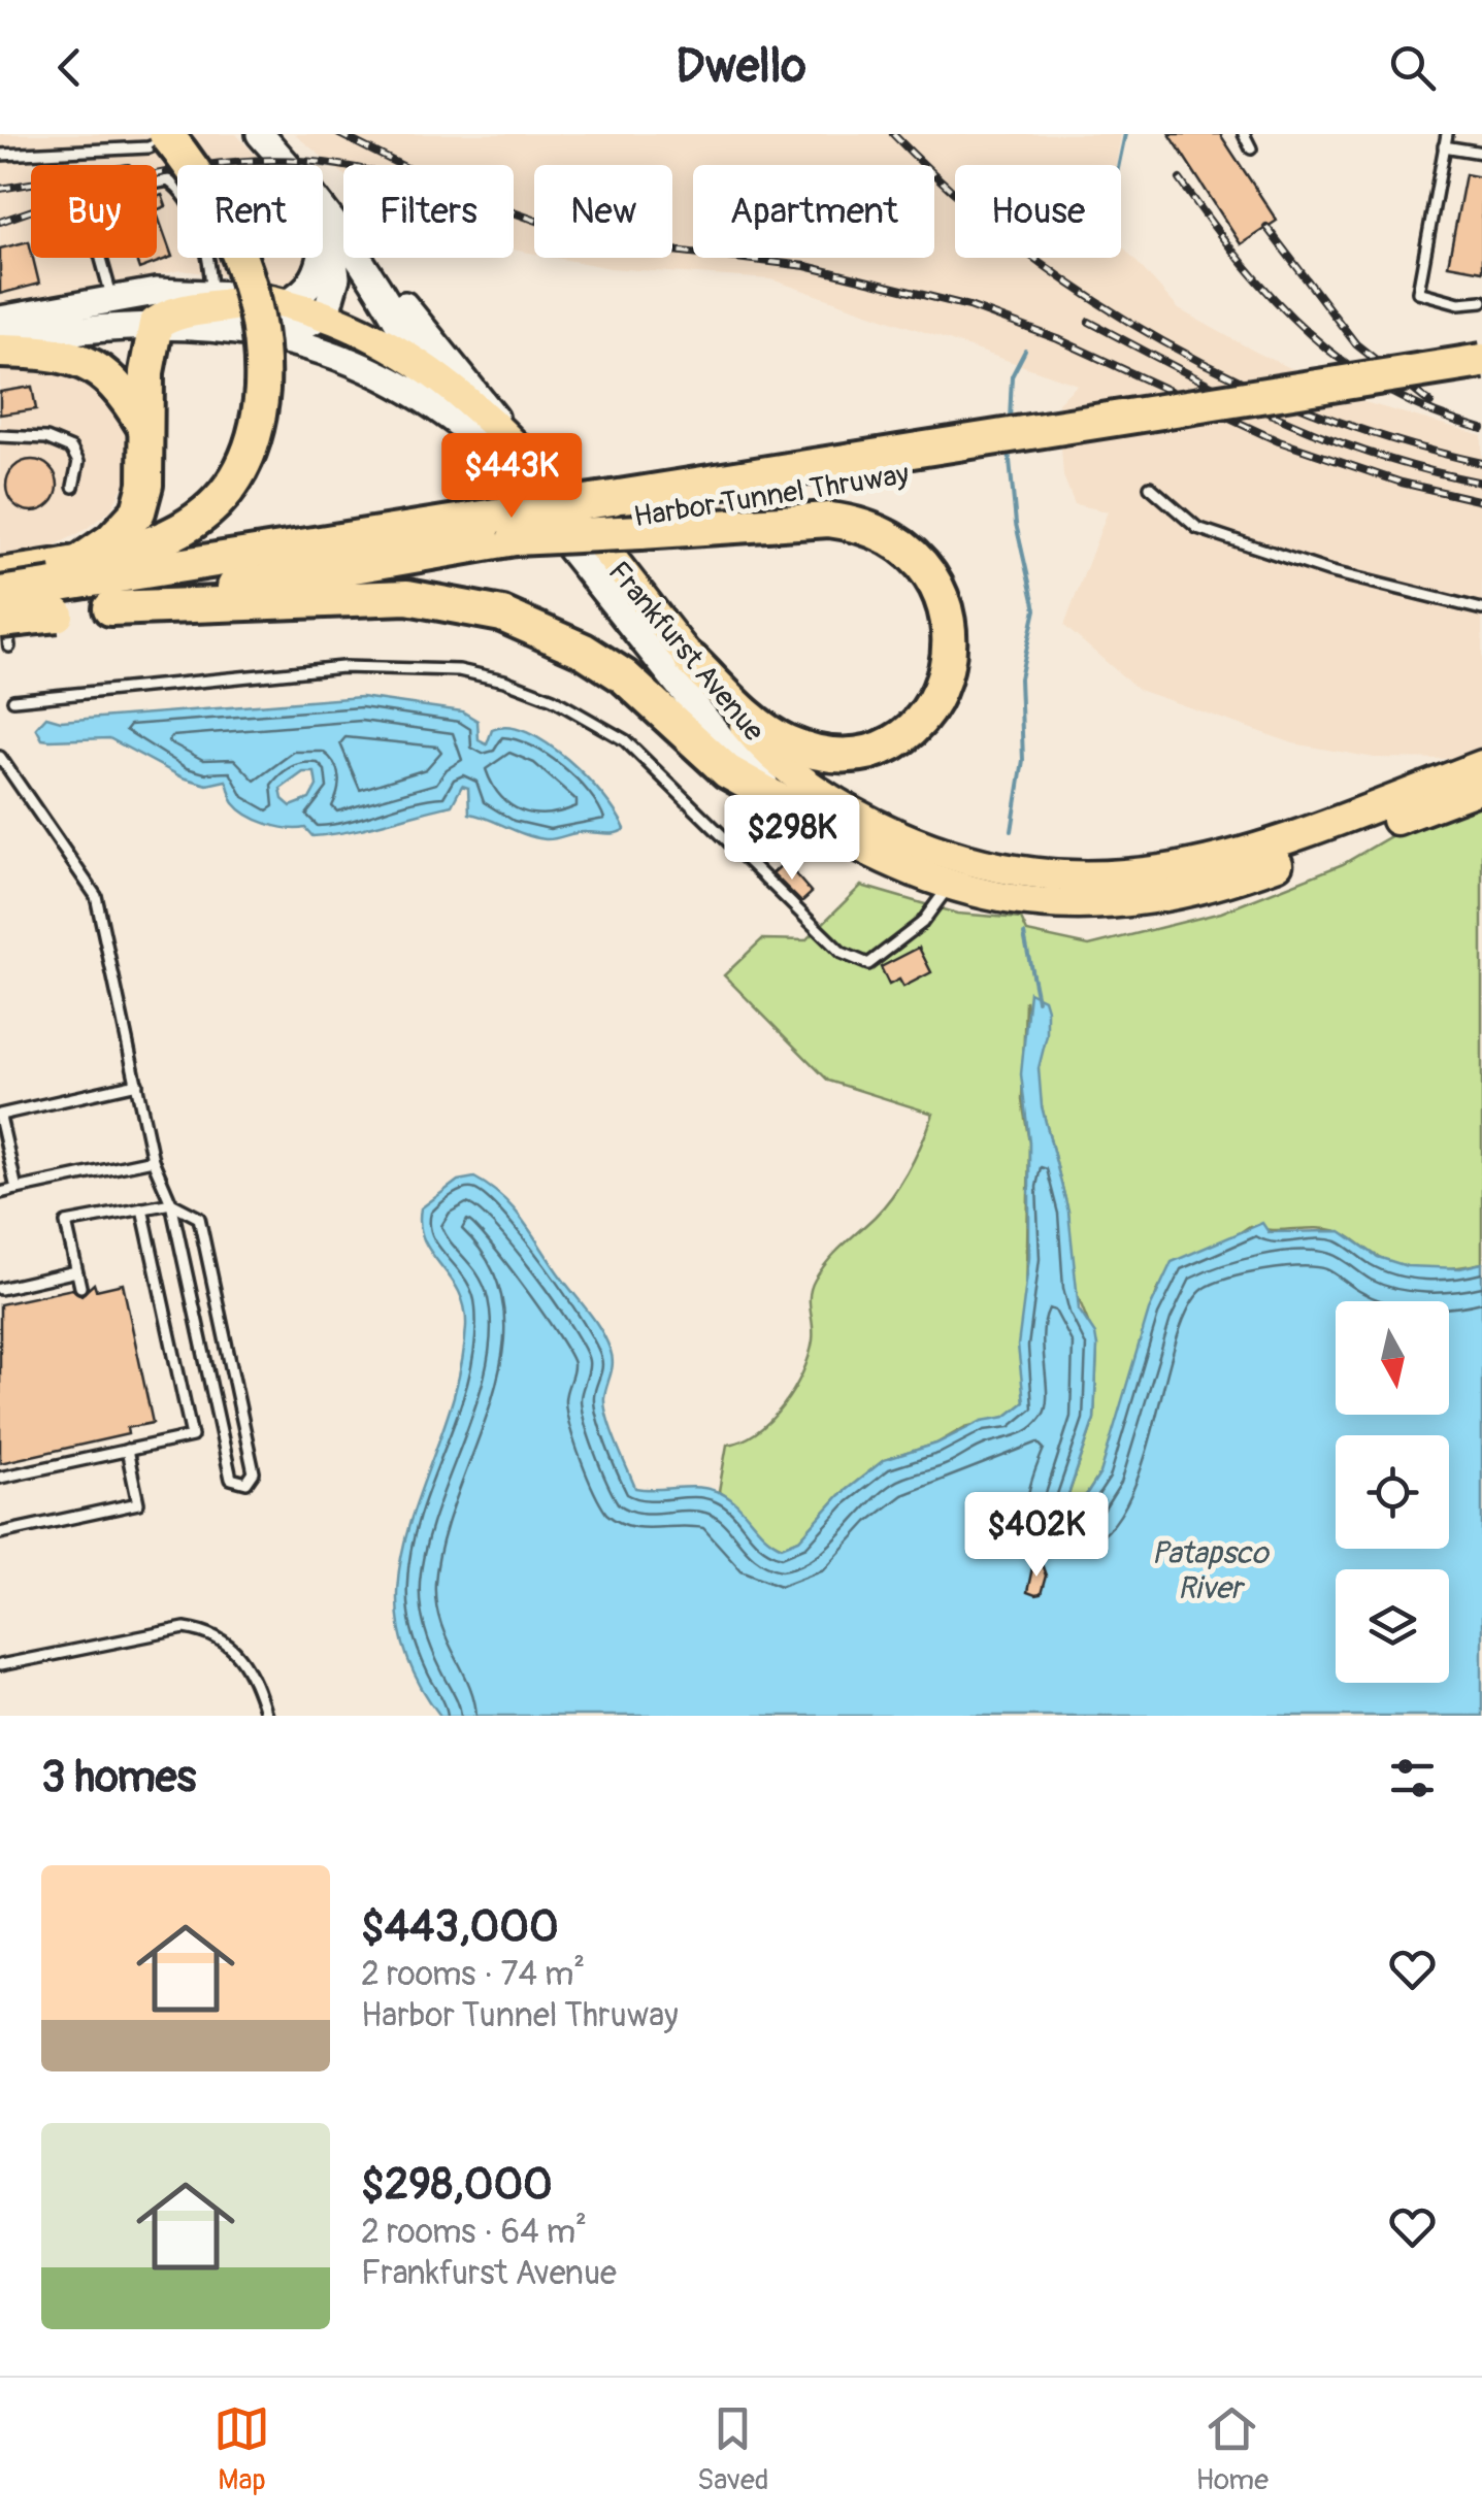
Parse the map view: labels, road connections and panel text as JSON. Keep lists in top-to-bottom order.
{
  "streets": {
    "highway": ["Harbor Tunnel Thruway"],
    "main road": ["Frankfurst Avenue"]
  },
  "water": ["Patapsco River"],
  "north": "bottom",
  "page": {
    "header": "Dwello",
    "chip": [
      "Buy",
      "Rent",
      "Filters",
      "New",
      "Apartment",
      "House"
    ],
    "price": ["$443K", "$298K", "$402K"],
    "heading": "3 homes",
    "list": [
      {
        "name": "$443,000",
        "note": "2 rooms · 74 m² · Harbor Tunnel Thruway"
      },
      {
        "name": "$298,000",
        "note": "2 rooms · 64 m² · Frankfurst Avenue"
      }
    ],
    "tabs": ["Map", "Saved", "Home"]
  }
}
